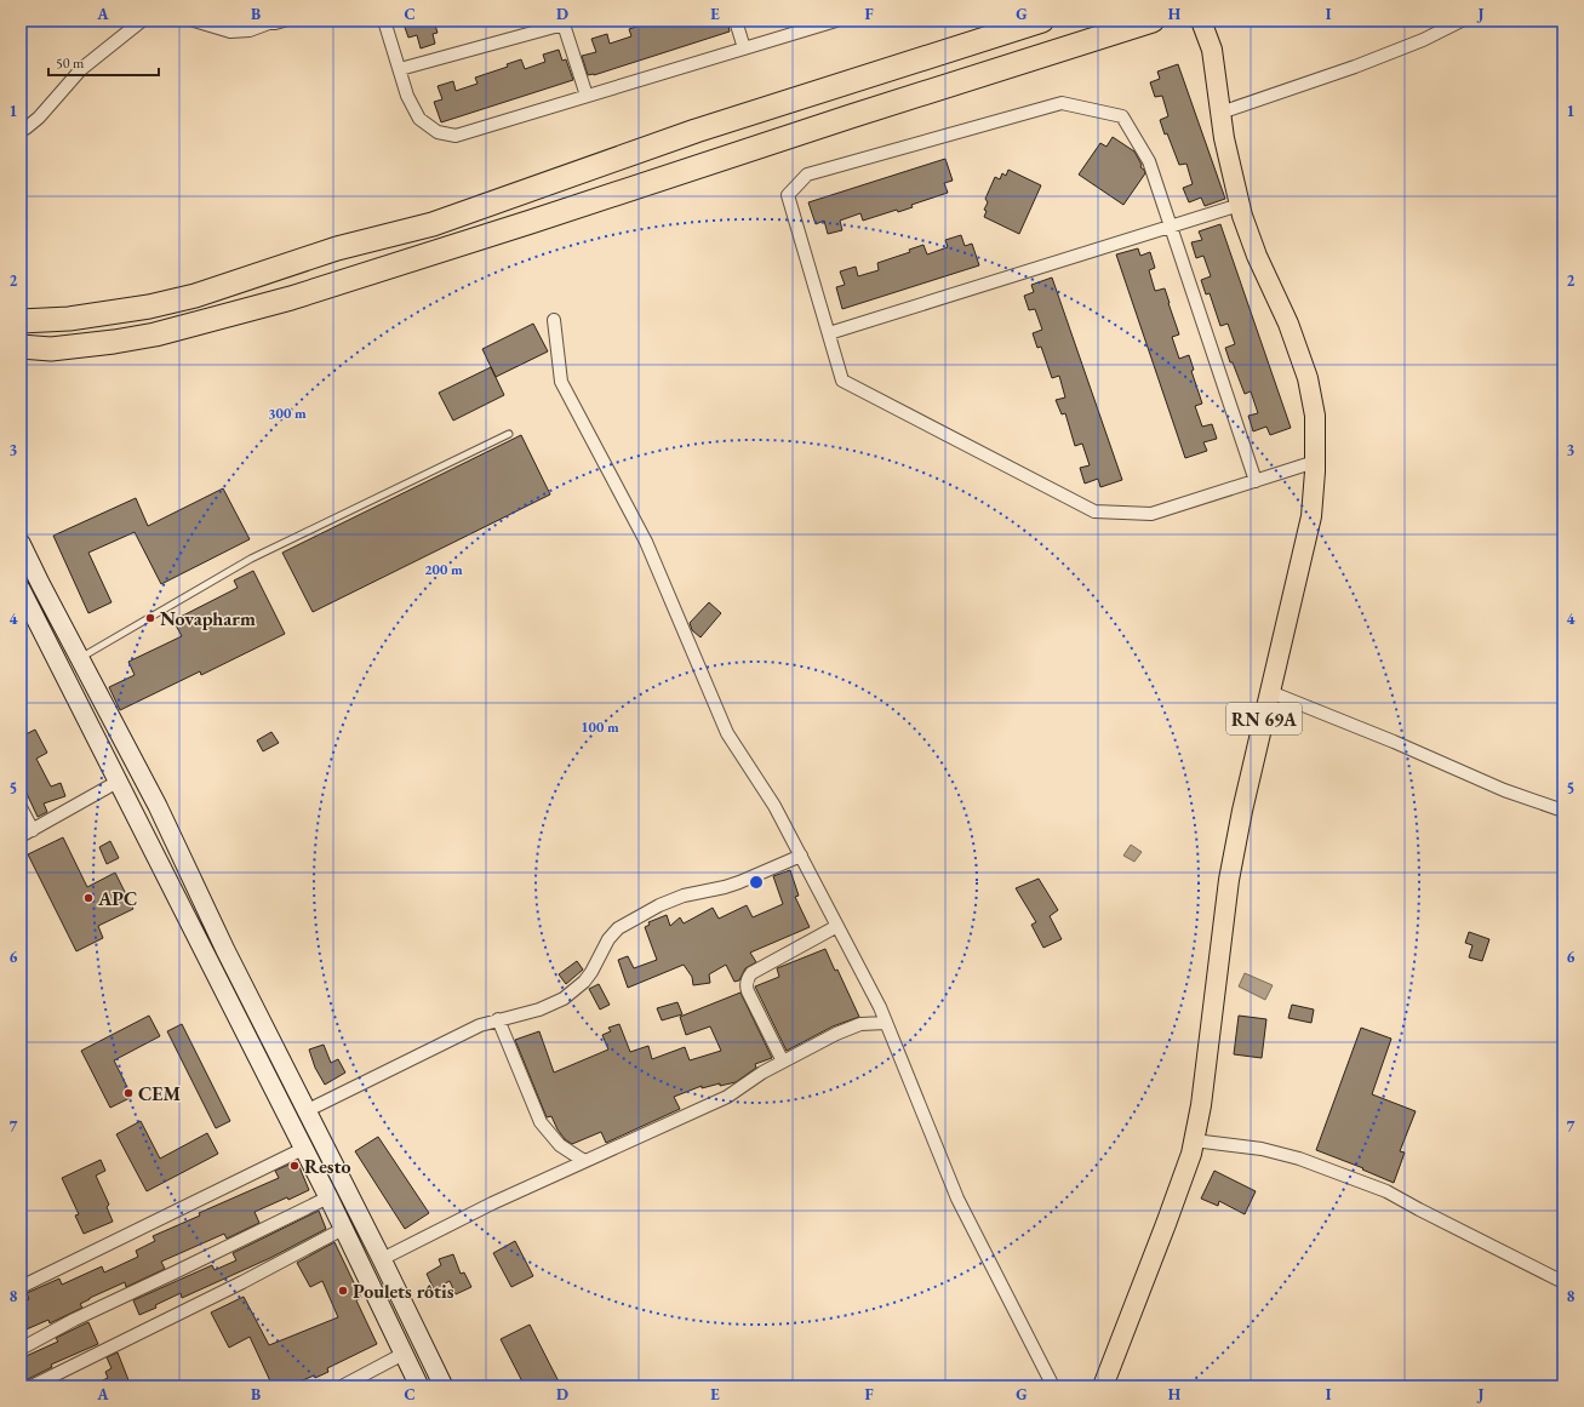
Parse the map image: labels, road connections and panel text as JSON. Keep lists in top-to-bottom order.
{
  "streets": {
    "main road": ["RN 69A"]
  },
  "places": [
    "Novapharm",
    "APC",
    "CEM",
    "Resto",
    "Poulets rôtis"
  ],
  "scale_bar": "50 m",
  "grid": {
    "columns": [
      "A",
      "B",
      "C",
      "D",
      "E",
      "F",
      "G",
      "H",
      "I",
      "J"
    ],
    "rows": [
      "1",
      "2",
      "3",
      "4",
      "5",
      "6",
      "7",
      "8"
    ]
  },
  "rings": ["300 m", "200 m", "100 m"]
}
